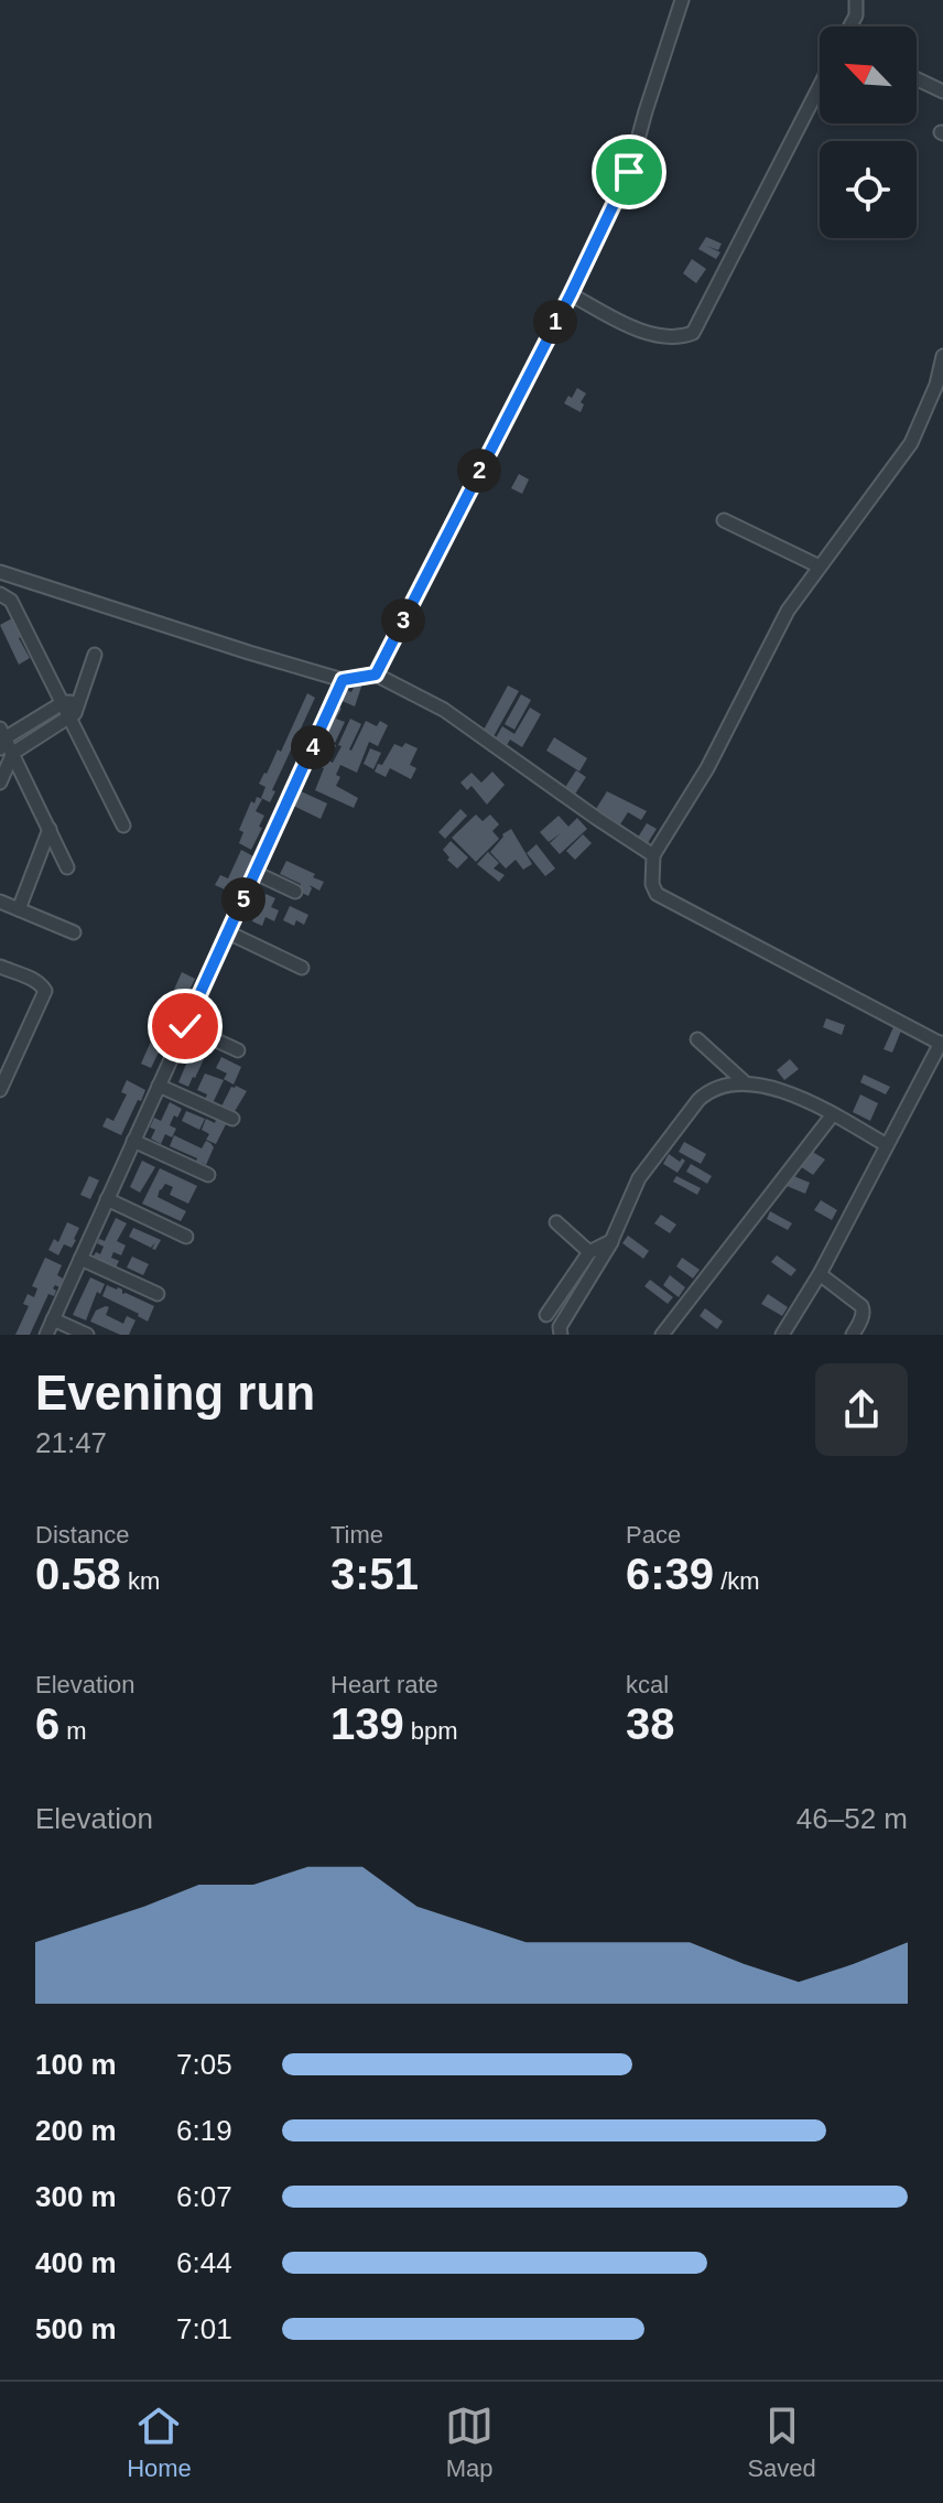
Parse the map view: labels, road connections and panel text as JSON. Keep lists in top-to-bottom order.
{
  "north": "top left",
  "page": {
    "pins": [
      "1",
      "2",
      "3",
      "4",
      "5"
    ],
    "heading": ["Evening run", "21:47"],
    "stats": [
      ["Distance", "0.58 km"],
      ["Time", "3:51"],
      ["Pace", "6:39 /km"],
      ["Elevation", "6 m"],
      ["Heart rate", "139 bpm"],
      ["kcal", "38"]
    ],
    "chart": ["Elevation", "46–52 m"],
    "list": [
      {
        "name": "100 m",
        "note": "7:05"
      },
      {
        "name": "200 m",
        "note": "6:19"
      },
      {
        "name": "300 m",
        "note": "6:07"
      },
      {
        "name": "400 m",
        "note": "6:44"
      },
      {
        "name": "500 m",
        "note": "7:01"
      }
    ],
    "tabs": ["Home", "Map", "Saved"]
  }
}
